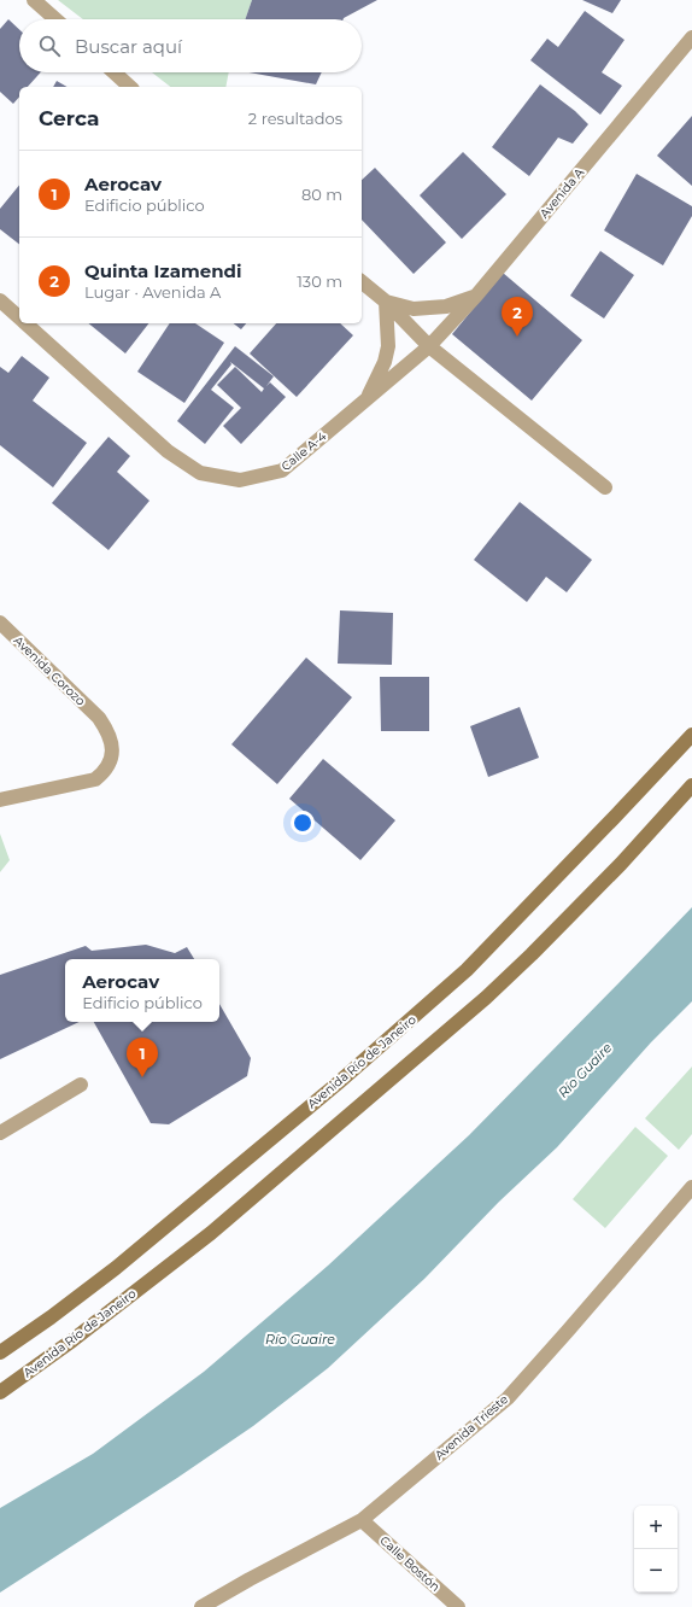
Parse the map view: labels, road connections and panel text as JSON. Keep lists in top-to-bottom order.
{
  "streets": {
    "street": [
      "Avenida A",
      "Calle A-4",
      "Avenida Corozo",
      "Avenida Río de Janeiro",
      "Avenida Trieste",
      "Calle Bostón"
    ]
  },
  "crossings": [
    ["Avenida A", "Calle A-4"],
    ["Avenida Trieste", "Calle Bostón"]
  ],
  "water": ["Río Guaire"],
  "page": {
    "search": "Buscar aquí",
    "heading": ["Cerca", "2 resultados"],
    "list": [
      {
        "mark": "1",
        "name": "Aerocav",
        "note": "Edificio público",
        "value": "80 m"
      },
      {
        "mark": "2",
        "name": "Quinta Izamendi",
        "note": "Lugar · Avenida A",
        "value": "130 m"
      }
    ],
    "pins": ["2", "1"],
    "popup": ["Aerocav", "Edificio público"],
    "map_buttons": ["+", "−"]
  }
}
